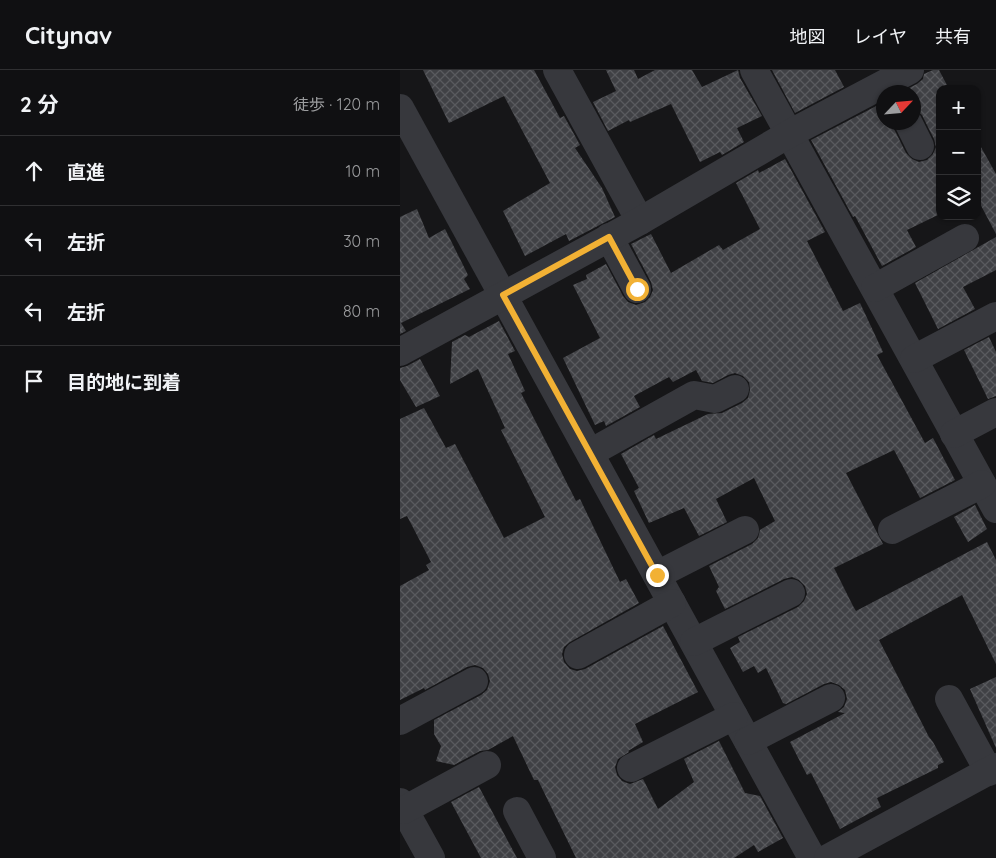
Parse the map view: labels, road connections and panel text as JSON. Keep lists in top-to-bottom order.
{
  "north": "top right",
  "page": {
    "header": "Citynav",
    "nav": ["地図", "レイヤ", "共有"],
    "heading": ["2 分", "徒歩 · 120 m"],
    "map_buttons": ["+", "−"],
    "list": [
      ["直進", "10 m"],
      ["左折", "30 m"],
      ["左折", "80 m"],
      "目的地に到着"
    ]
  }
}
